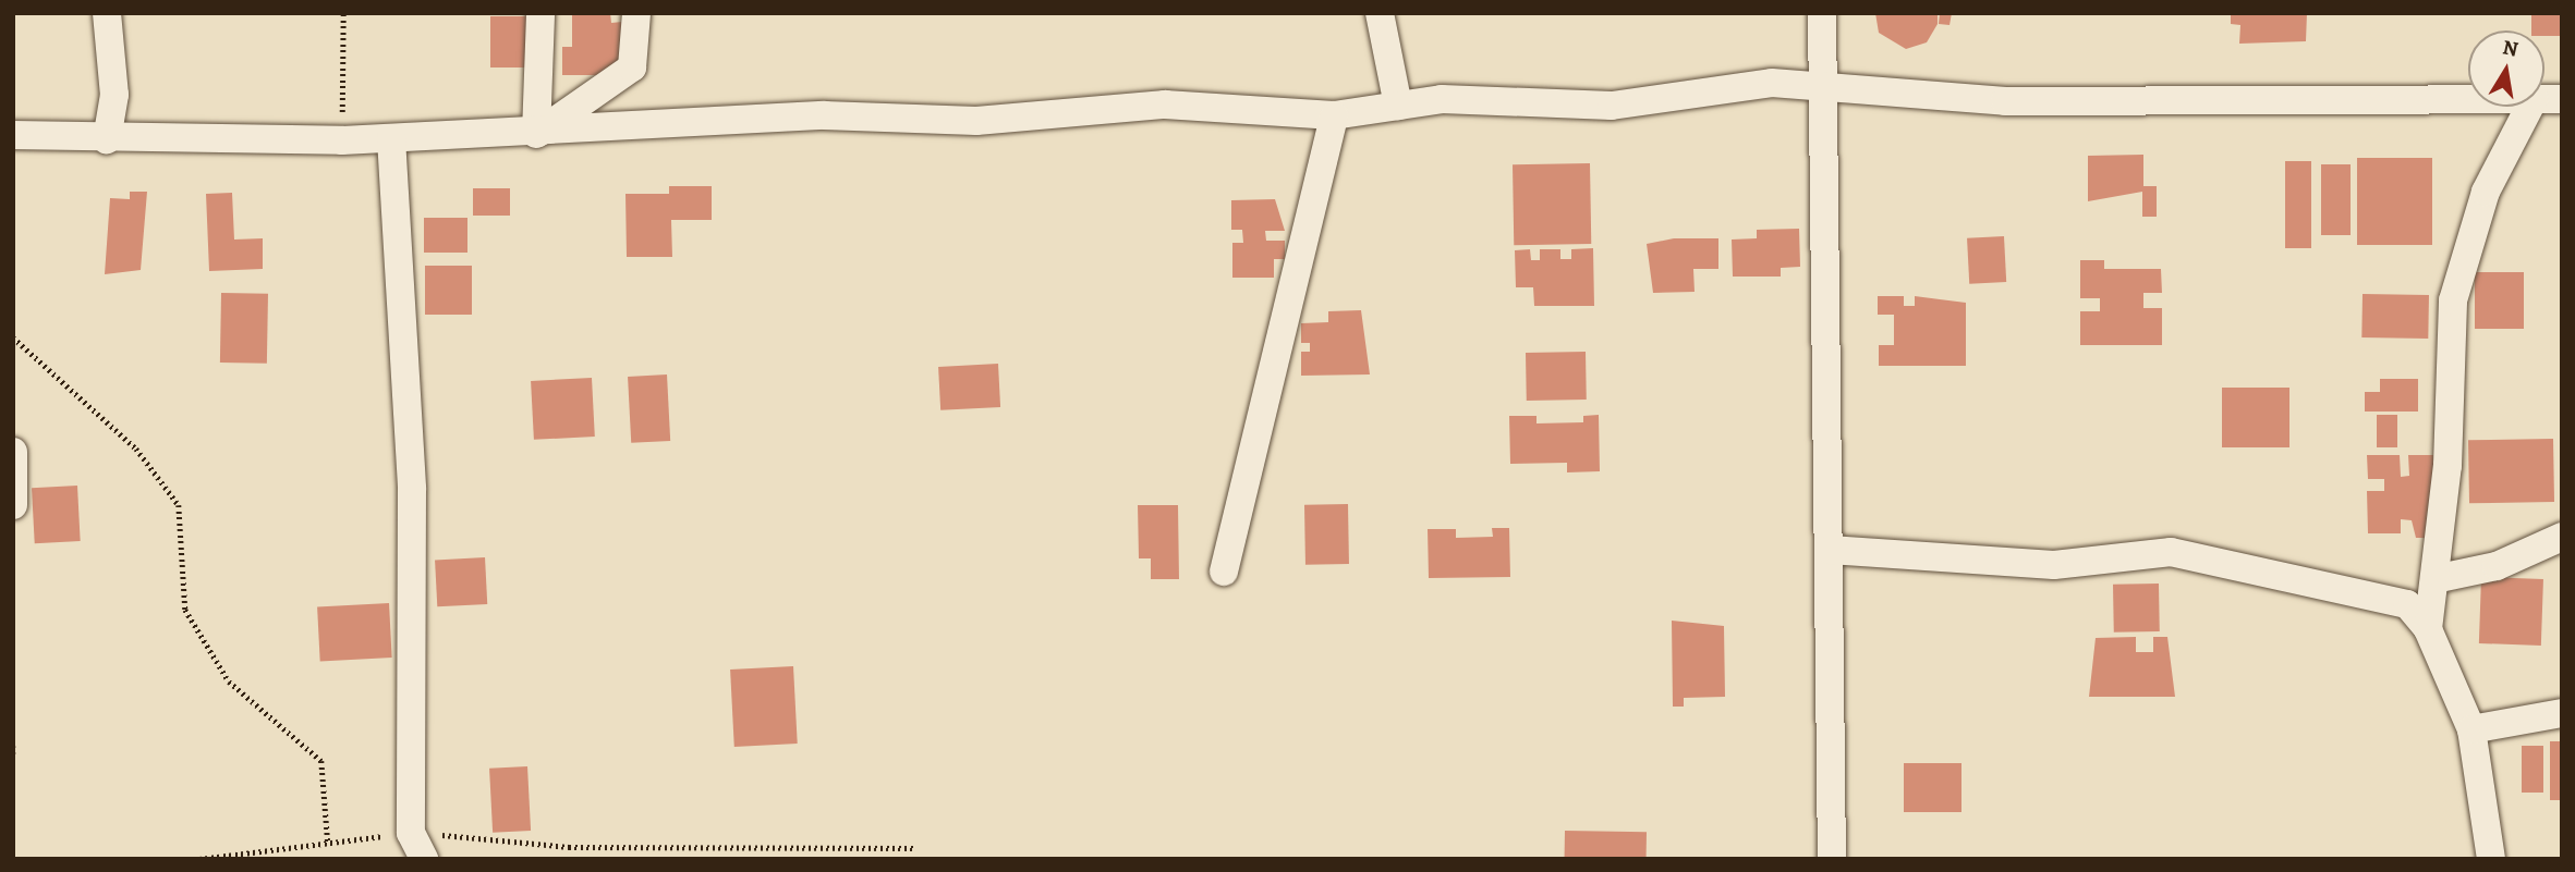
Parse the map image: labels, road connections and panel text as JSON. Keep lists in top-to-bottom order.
{
  "north": "top"
}
